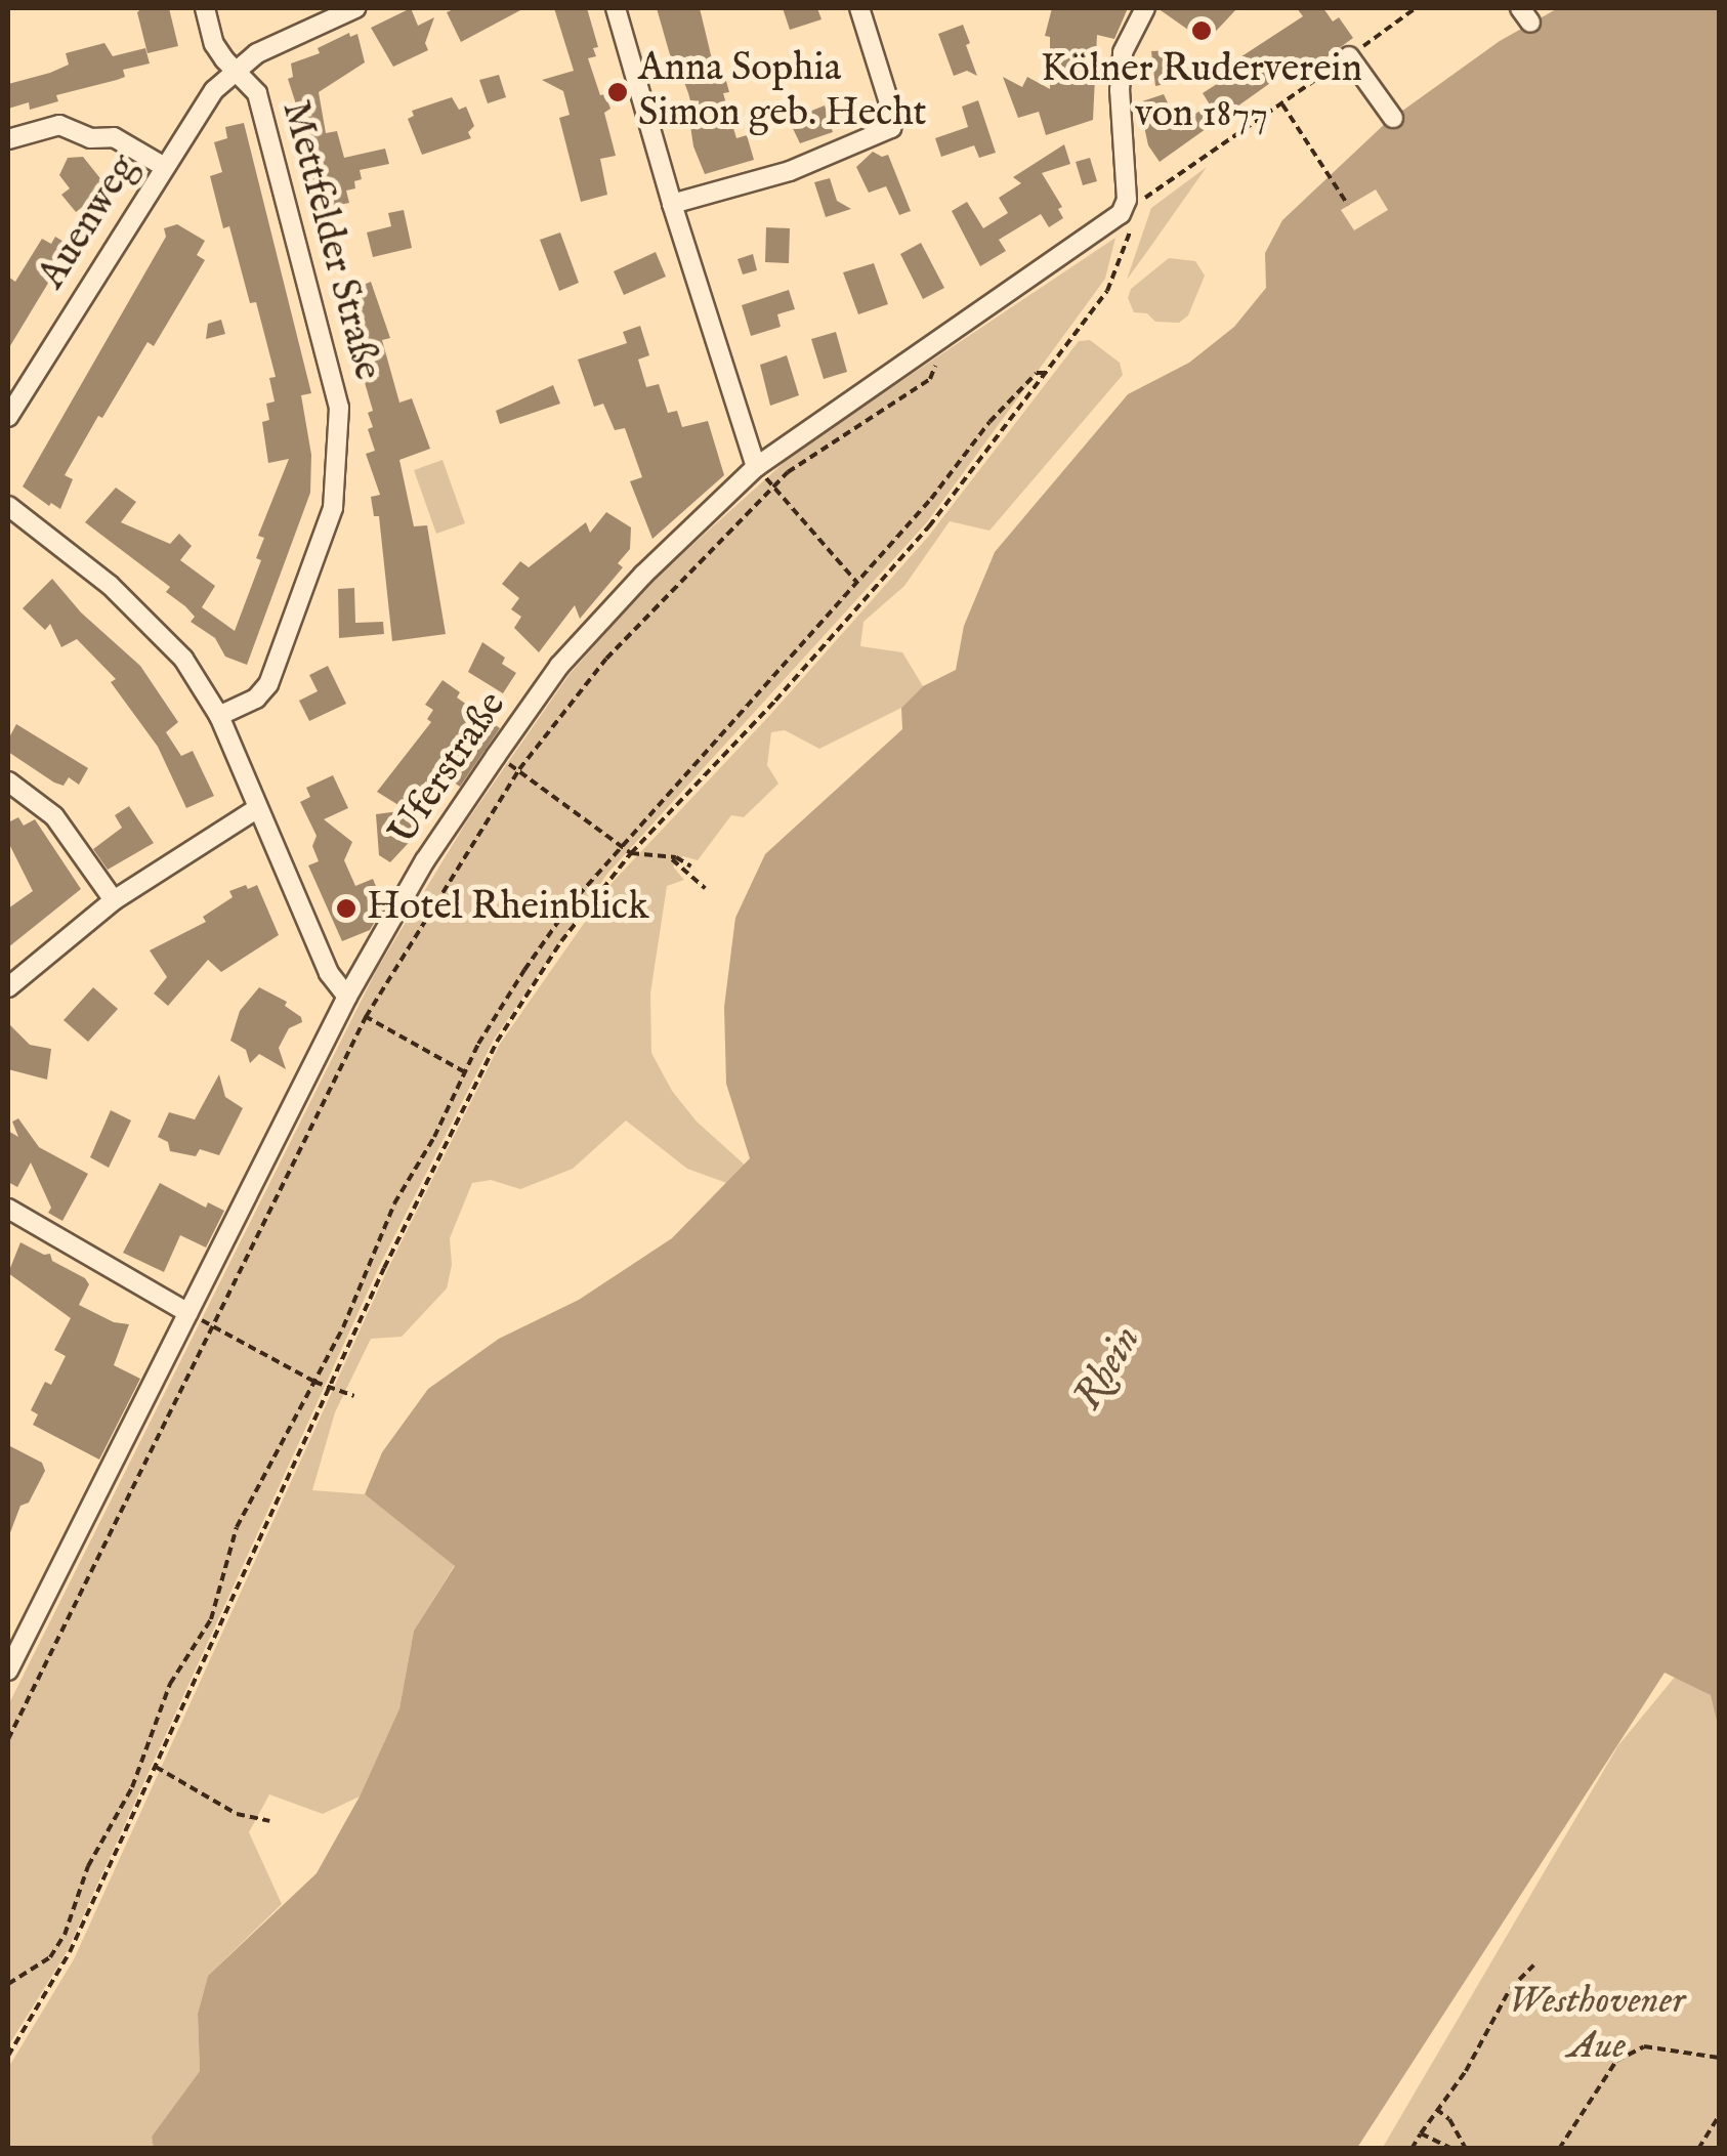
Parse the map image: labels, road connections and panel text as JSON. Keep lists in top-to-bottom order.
{
  "streets": {
    "street": ["Auenweg", "Mettfelder Straße", "Uferstraße"]
  },
  "crossings": [
    ["Auenweg", "Mettfelder Straße"]
  ],
  "water": ["Rhein"],
  "parks": ["Westhovener Aue"],
  "places": ["Kölner Ruderverein von 1877", "Anna Sophia Simon geb. Hecht", "Hotel Rheinblick"]
}
